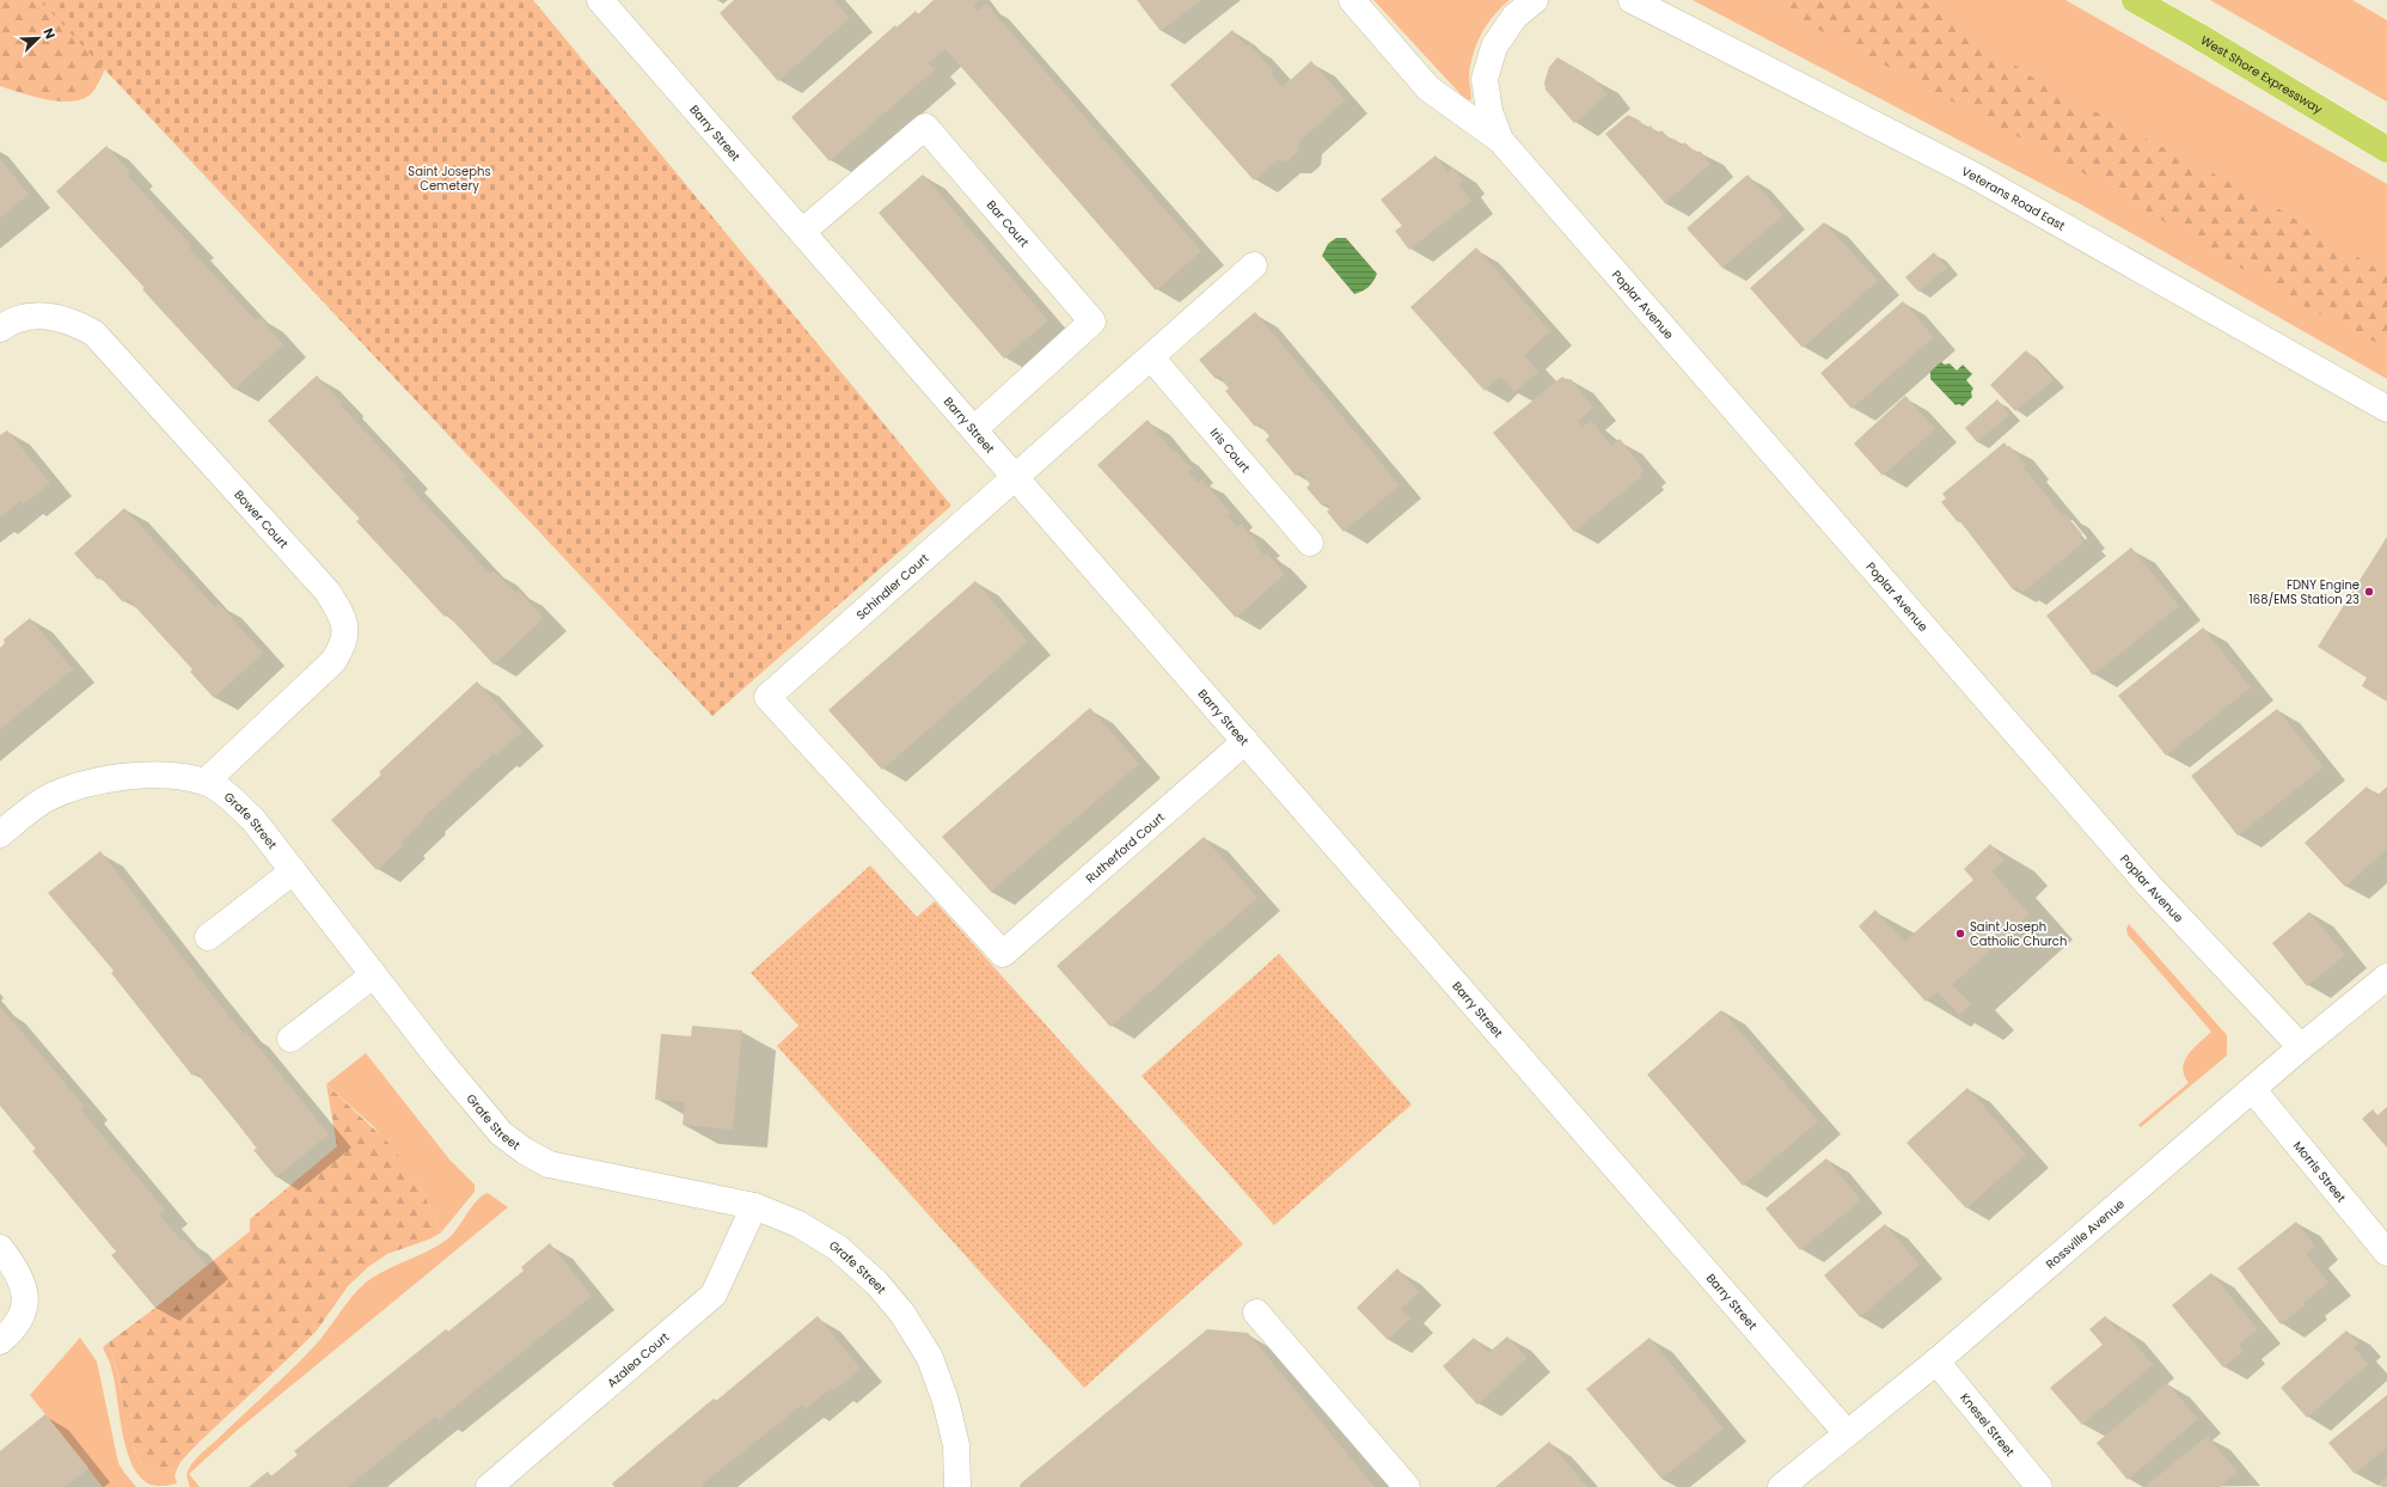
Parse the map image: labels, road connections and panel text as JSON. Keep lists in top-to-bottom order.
{
  "streets": {
    "highway": ["West Shore Expressway"],
    "street": [
      "Barry Street",
      "Veterans Road East",
      "Bar Court",
      "Poplar Avenue",
      "Iris Court",
      "Bower Court",
      "Schindler Court",
      "Grafe Street",
      "Rutherford Court",
      "Morris Street",
      "Rossville Avenue",
      "Azalea Court",
      "Knesel Street"
    ]
  },
  "crossings": [
    ["Barry Street", "Bar Court"],
    ["Barry Street", "Schindler Court"],
    ["Barry Street", "Rutherford Court"],
    ["Barry Street", "Rossville Avenue"],
    ["Poplar Avenue", "Rossville Avenue"],
    ["Bower Court", "Grafe Street"],
    ["Schindler Court", "Rutherford Court"],
    ["Grafe Street", "Azalea Court"],
    ["Morris Street", "Rossville Avenue"],
    ["Rossville Avenue", "Knesel Street"]
  ],
  "parks": ["Saint Josephs Cemetery"],
  "places": ["FDNY Engine 168/EMS Station 23", "Saint Joseph Catholic Church"],
  "north": "top right"
}
